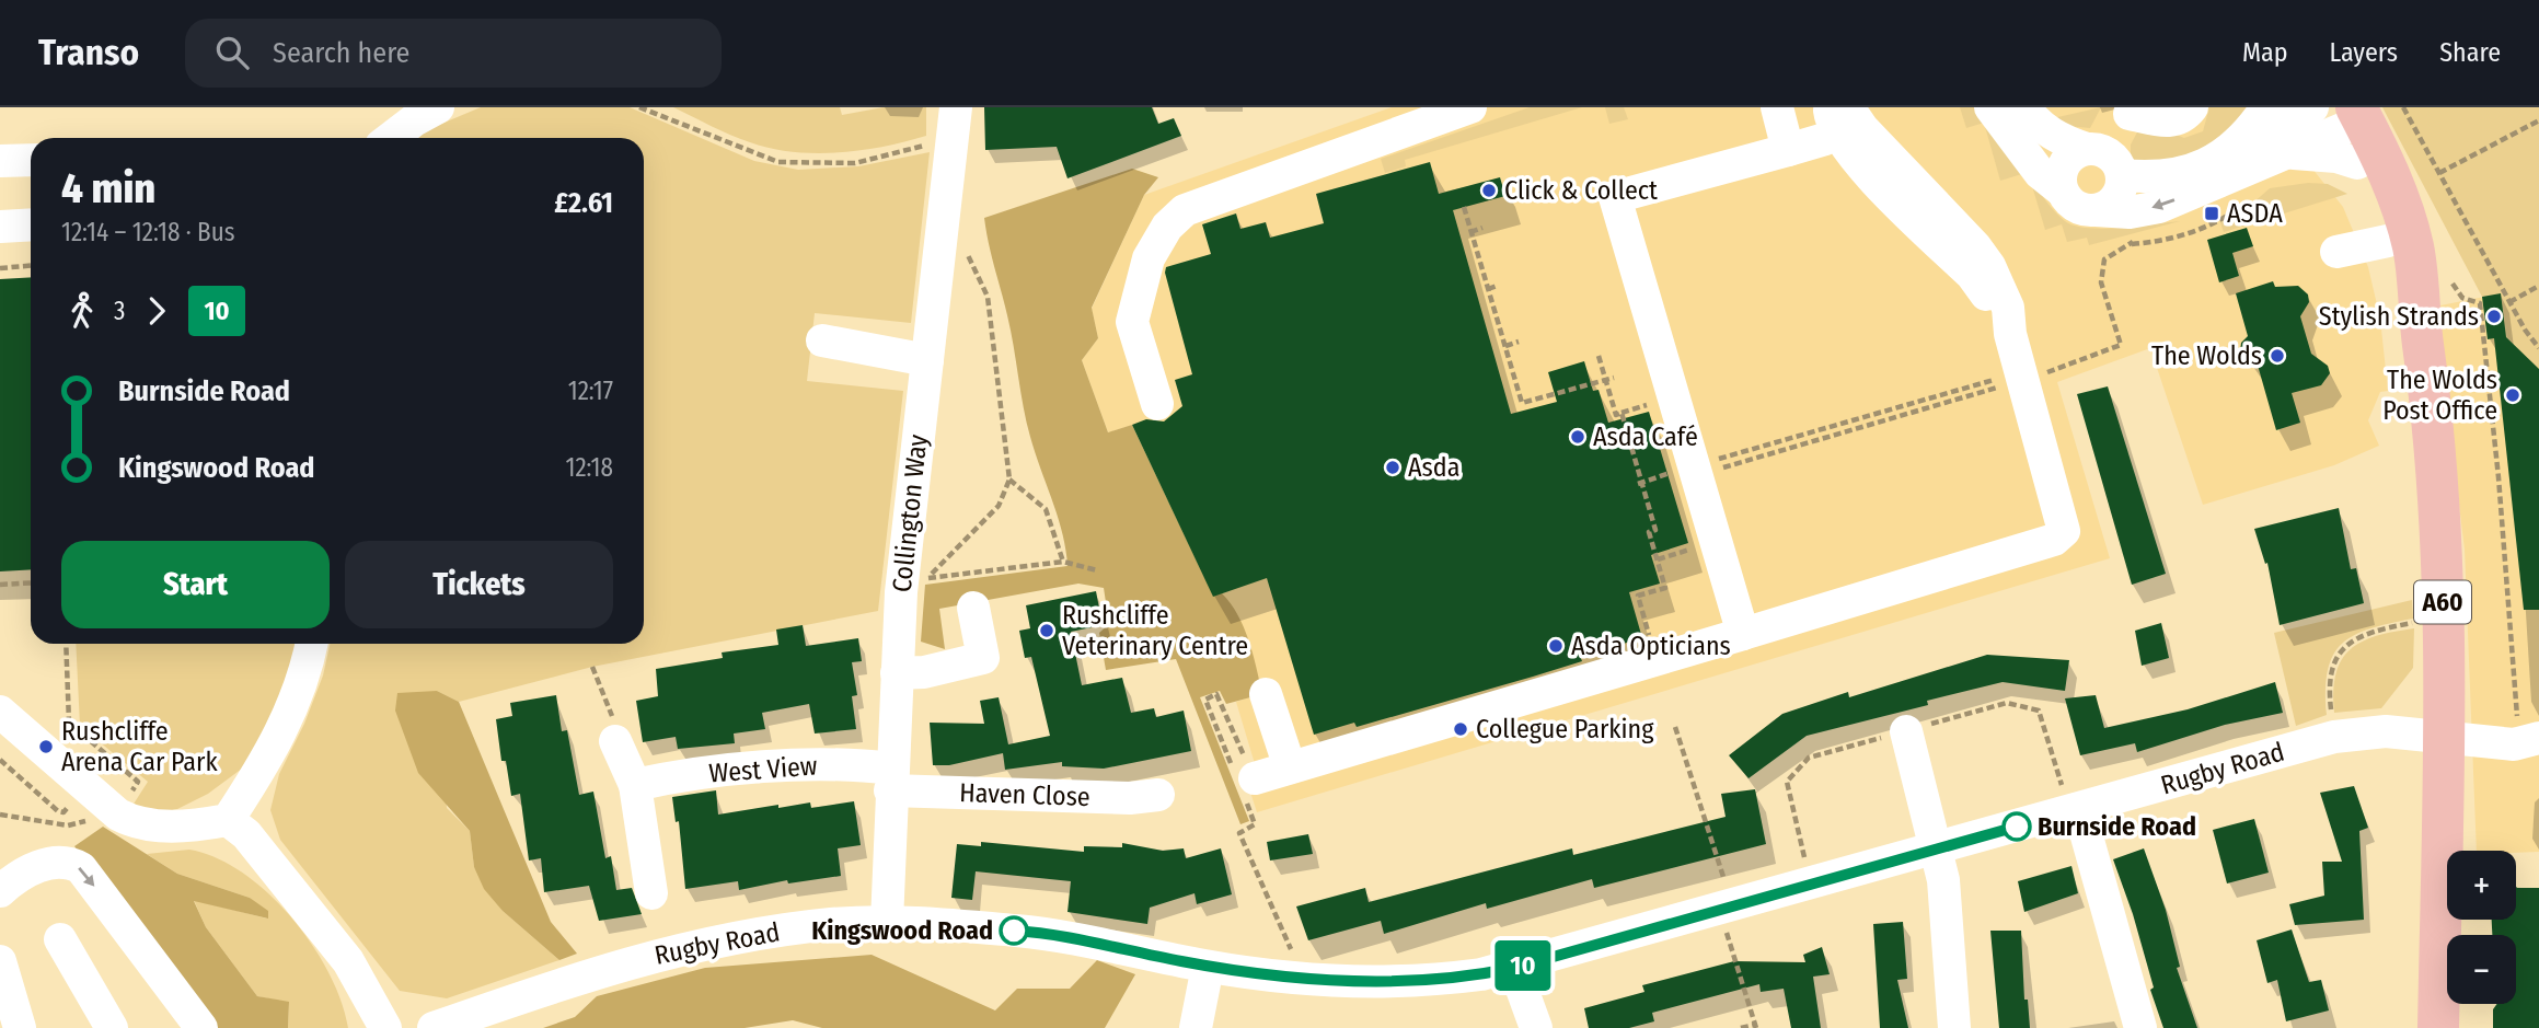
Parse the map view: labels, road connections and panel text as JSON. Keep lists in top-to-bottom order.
{
  "streets": {
    "main road": ["A60"],
    "street": [
      "Collington Way",
      "Rugby Road",
      "West View",
      "Haven Close"
    ]
  },
  "crossings": [
    ["Collington Way", "Rugby Road"],
    ["Collington Way", "West View"],
    ["Collington Way", "Haven Close"],
    ["A60", "Rugby Road"],
    ["West View", "Haven Close"]
  ],
  "places": {
    "other": [
      "Click & Collect",
      "Stylish Strands",
      "The Wolds",
      "The Wolds Post Office",
      "Asda Café",
      "Asda",
      "Rushcliffe Veterinary Centre",
      "Asda Opticians",
      "Collegue Parking",
      "Rushcliffe Arena Car Park",
      "Burnside Road",
      "Kingswood Road"
    ],
    "transit": ["ASDA"]
  },
  "lines": ["bus line 10"],
  "page": {
    "header": "Transo",
    "search": "Search here",
    "nav": ["Map", "Layers", "Share"],
    "on_map": "10",
    "heading": ["4 min", "12:14 – 12:18 · Bus", "£2.61"],
    "legs": ["3", "10"],
    "list": [
      {
        "name": "Burnside Road",
        "value": "12:17"
      },
      {
        "name": "Kingswood Road",
        "value": "12:18"
      }
    ],
    "buttons": ["Start", "Tickets"],
    "map_buttons": ["+", "−"]
  }
}
